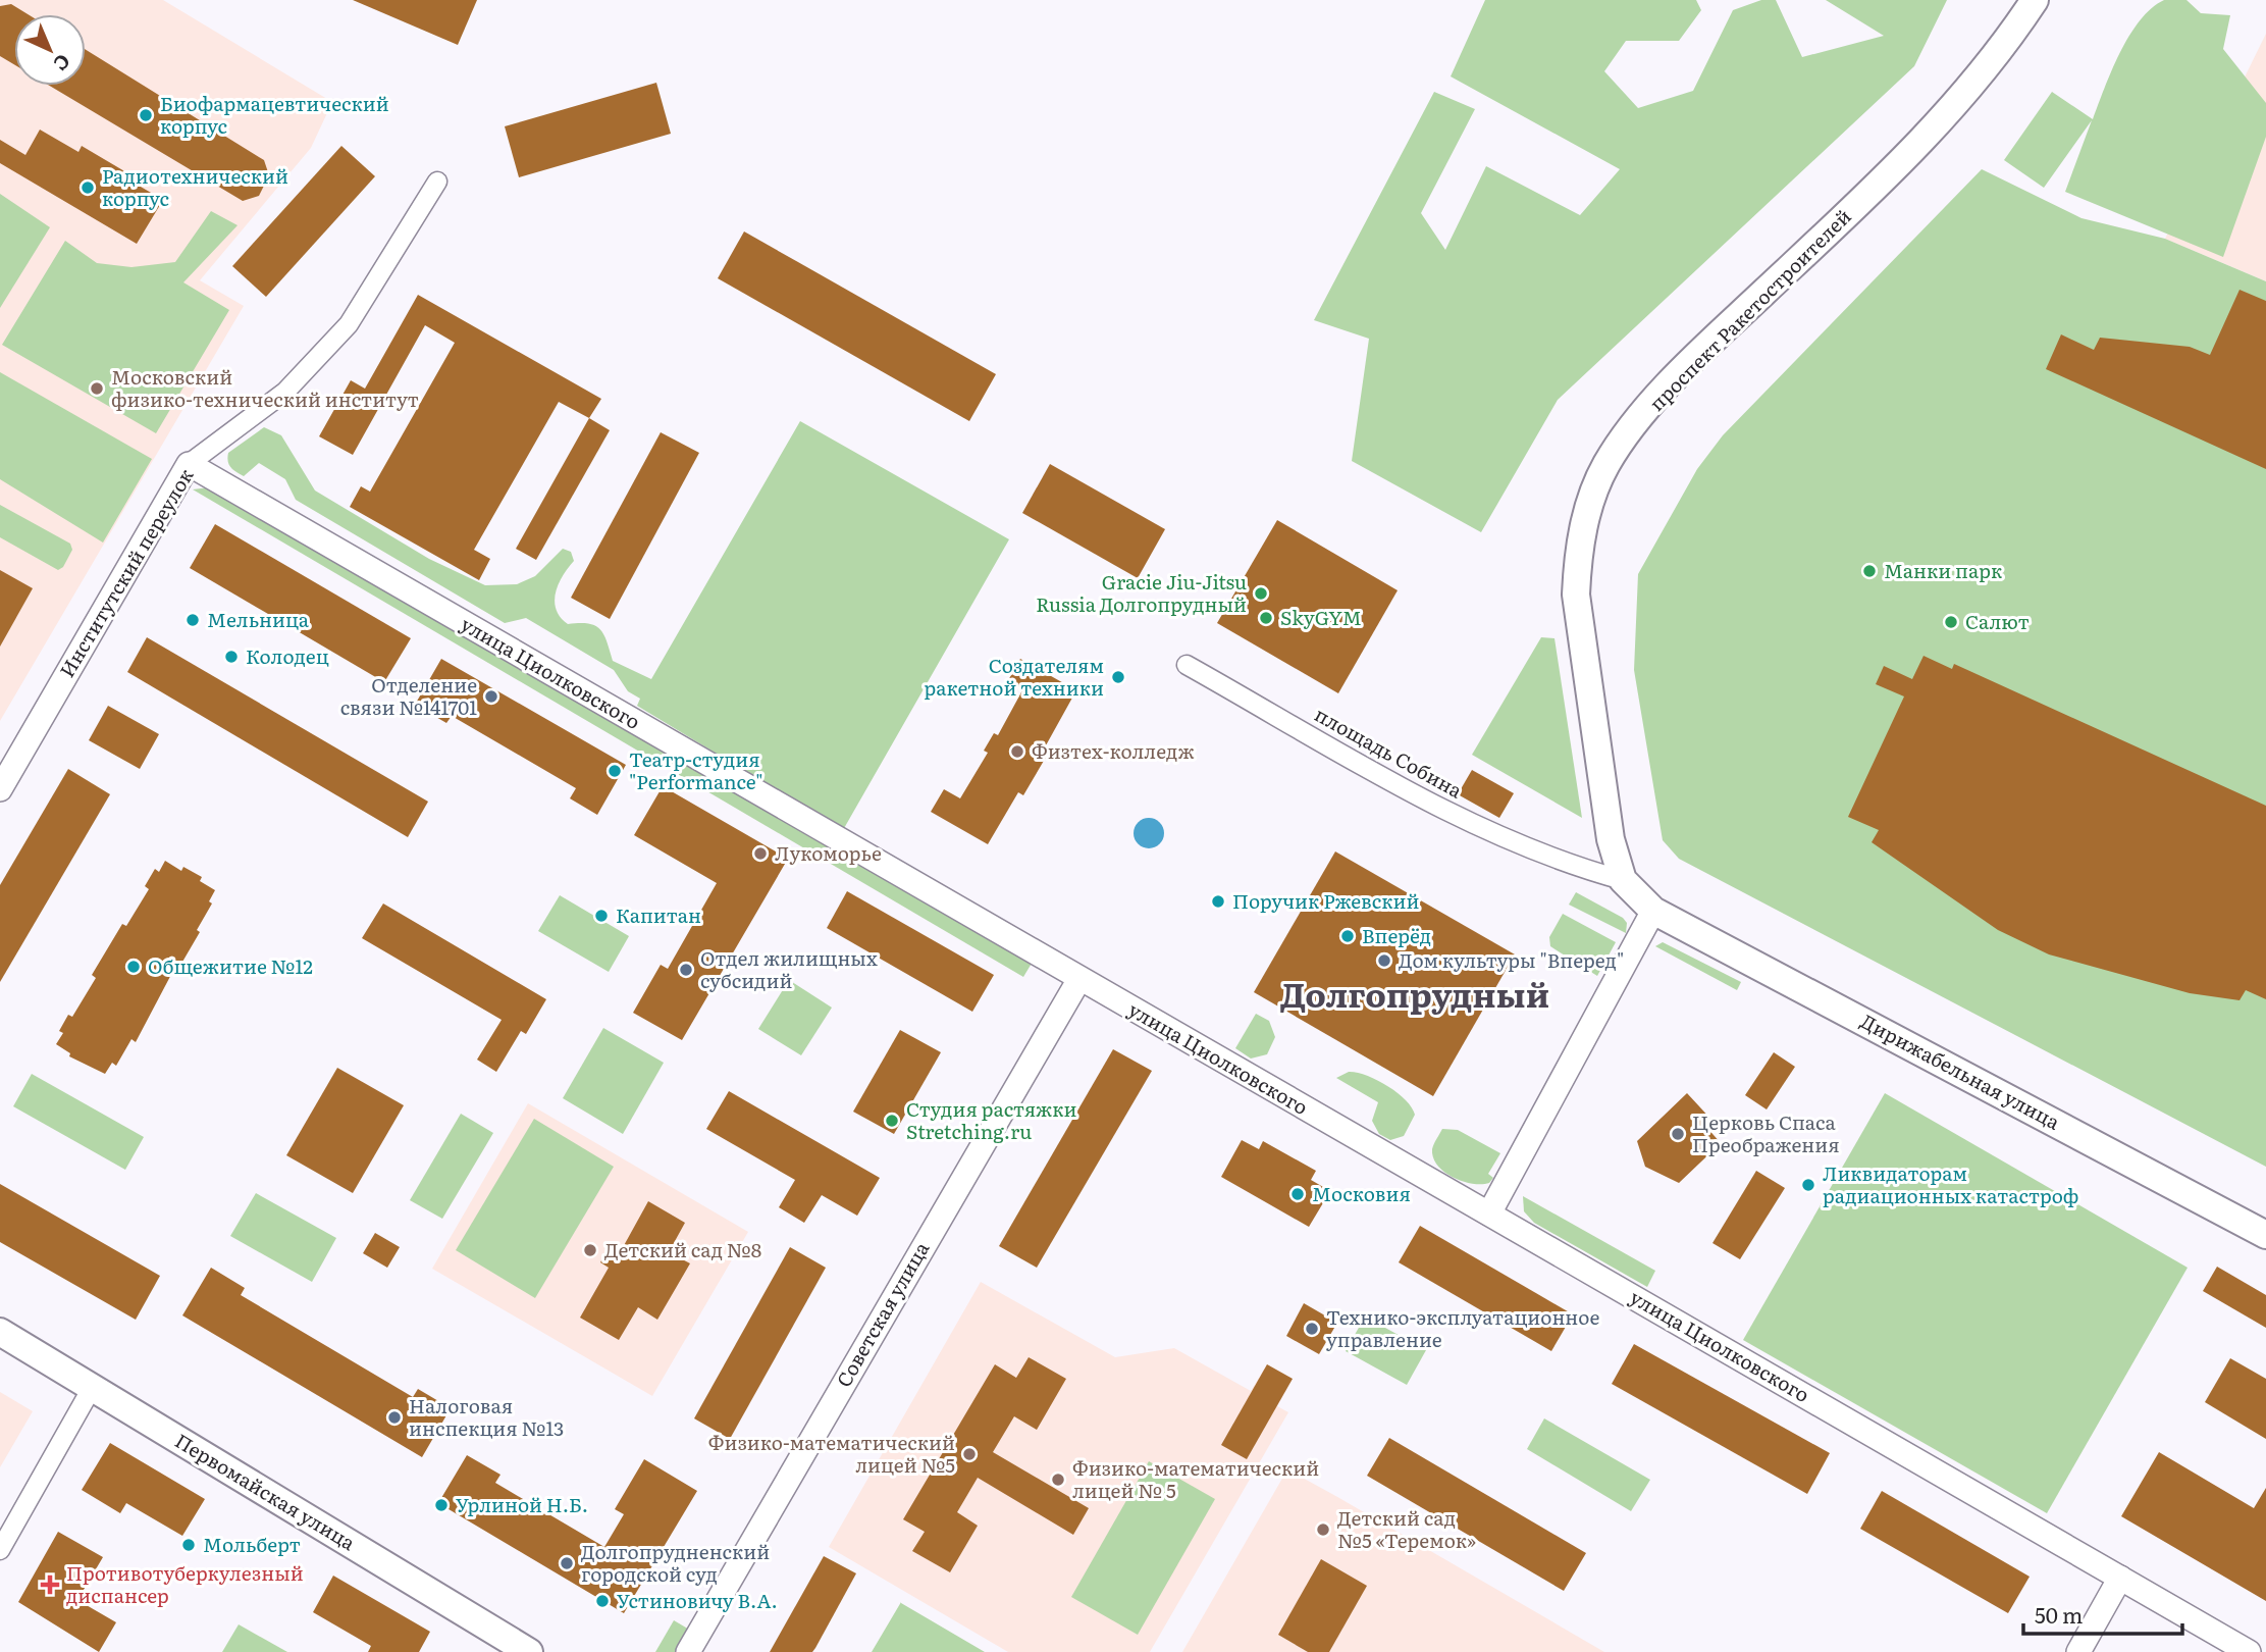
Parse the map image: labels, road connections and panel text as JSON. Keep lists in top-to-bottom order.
{
  "streets": {
    "main road": ["проспект Ракетостроителей", "Дирижабельная улица", "Первомайская улица"],
    "street": [
      "Институтский переулок",
      "улица Циолковского",
      "площадь Собина",
      "Советская улица"
    ]
  },
  "crossings": [
    ["проспект Ракетостроителей", "площадь Собина"],
    ["проспект Ракетостроителей", "Дирижабельная улица"],
    ["Институтский переулок", "улица Циолковского"],
    ["улица Циолковского", "Советская улица"]
  ],
  "districts": ["Долгопрудный"],
  "places": {
    "other": [
      "Биофармацевтический корпус",
      "Радиотехнический корпус",
      "Московский физико-технический институт",
      "Манки парк",
      "Gracie Jiu-Jitsu Russia Долгопрудный",
      "SkyGYM",
      "Мельница",
      "Салют",
      "Колодец",
      "Создателям ракетной техники",
      "Отделение связи №141701",
      "Физтех-колледж",
      "Театр-студия \"Performance\"",
      "Лукоморье",
      "Поручик Ржевский",
      "Капитан",
      "Вперёд",
      "Дом культуры \"Вперед\"",
      "Общежитие №12",
      "Отдел жилищных субсидий",
      "Студия растяжки Stretching.ru",
      "Церковь Спаса Преображения",
      "Ликвидаторам радиационных катастроф",
      "Московия",
      "Детский сад №8",
      "Технико-эксплуатационное управление",
      "Налоговая инспекция №13",
      "Физико-математический лицей №5",
      "Физико-математический лицей № 5",
      "Урлиной Н.Б.",
      "Детский сад №5 «Теремок»",
      "Мольберт",
      "Долгопрудненский городской суд",
      "Устиновичу В.А."
    ],
    "health": ["Противотуберкулезный диспансер"]
  },
  "scale_bar": "50 m",
  "north": "bottom right"
}
